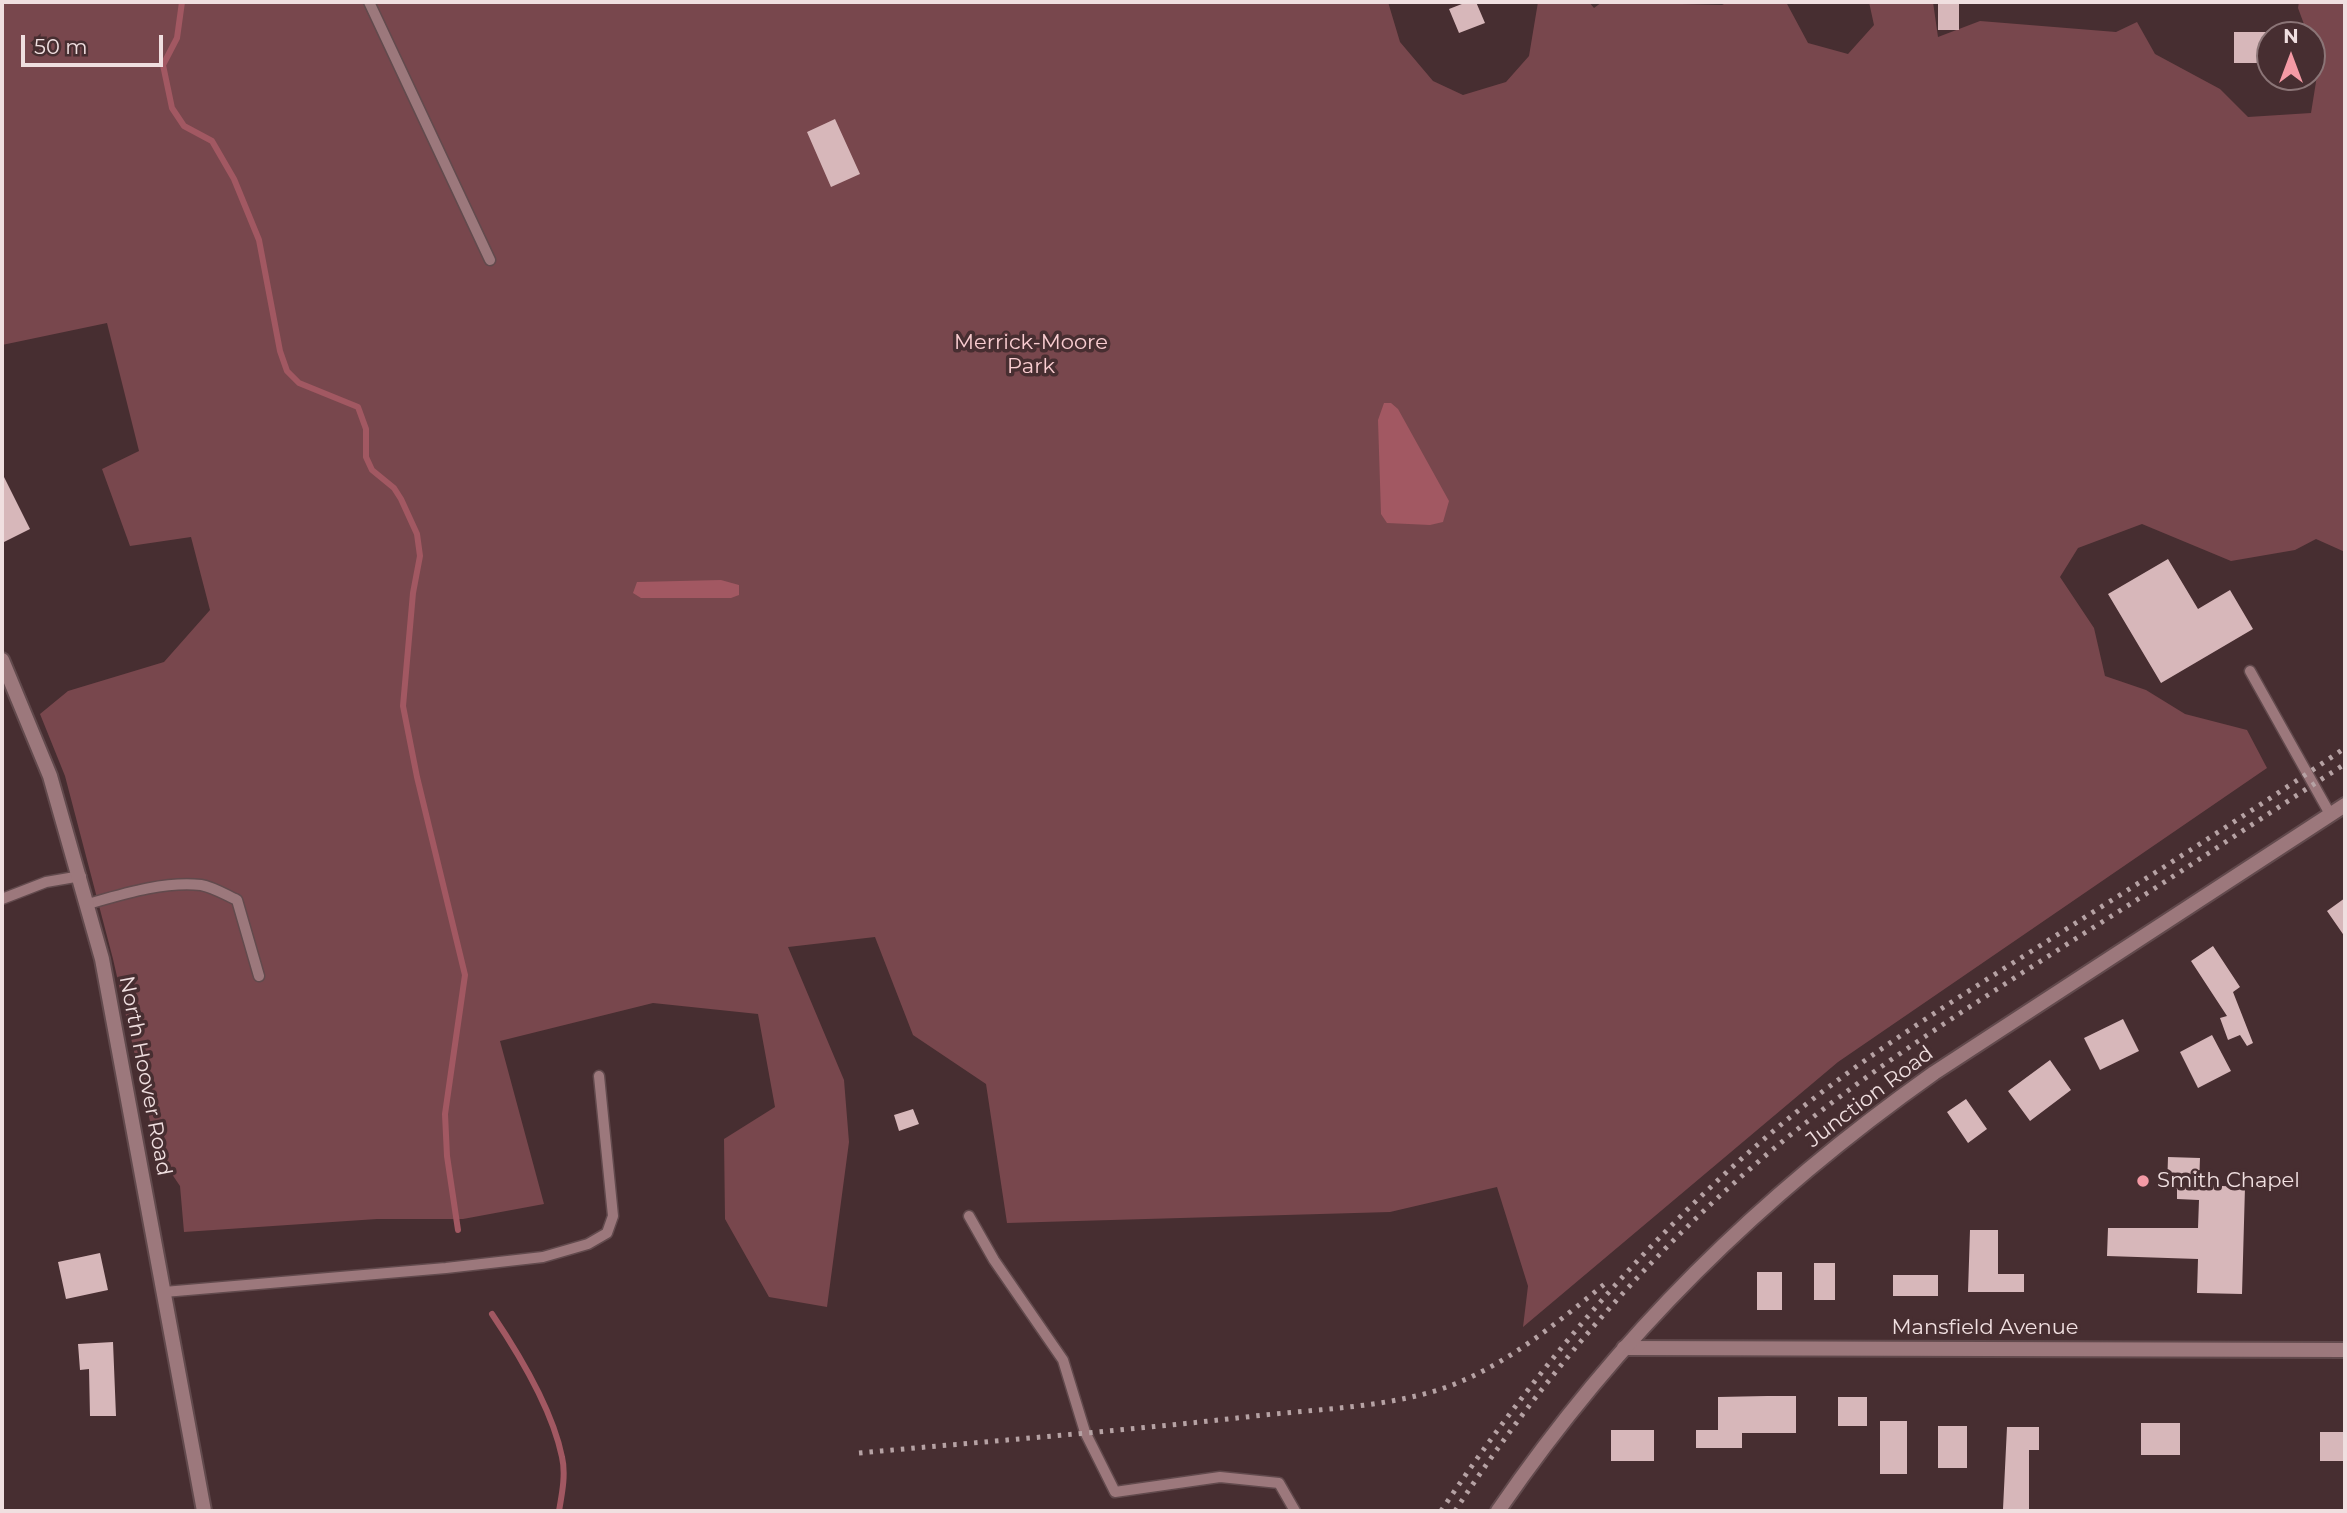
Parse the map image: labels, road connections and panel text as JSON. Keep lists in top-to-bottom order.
{
  "streets": {
    "street": ["North Hoover Road", "Junction Road", "Mansfield Avenue"]
  },
  "crossings": [
    ["Junction Road", "Mansfield Avenue"]
  ],
  "parks": ["Merrick-Moore Park"],
  "places": ["Smith Chapel"],
  "scale_bar": "50 m",
  "north": "top"
}
